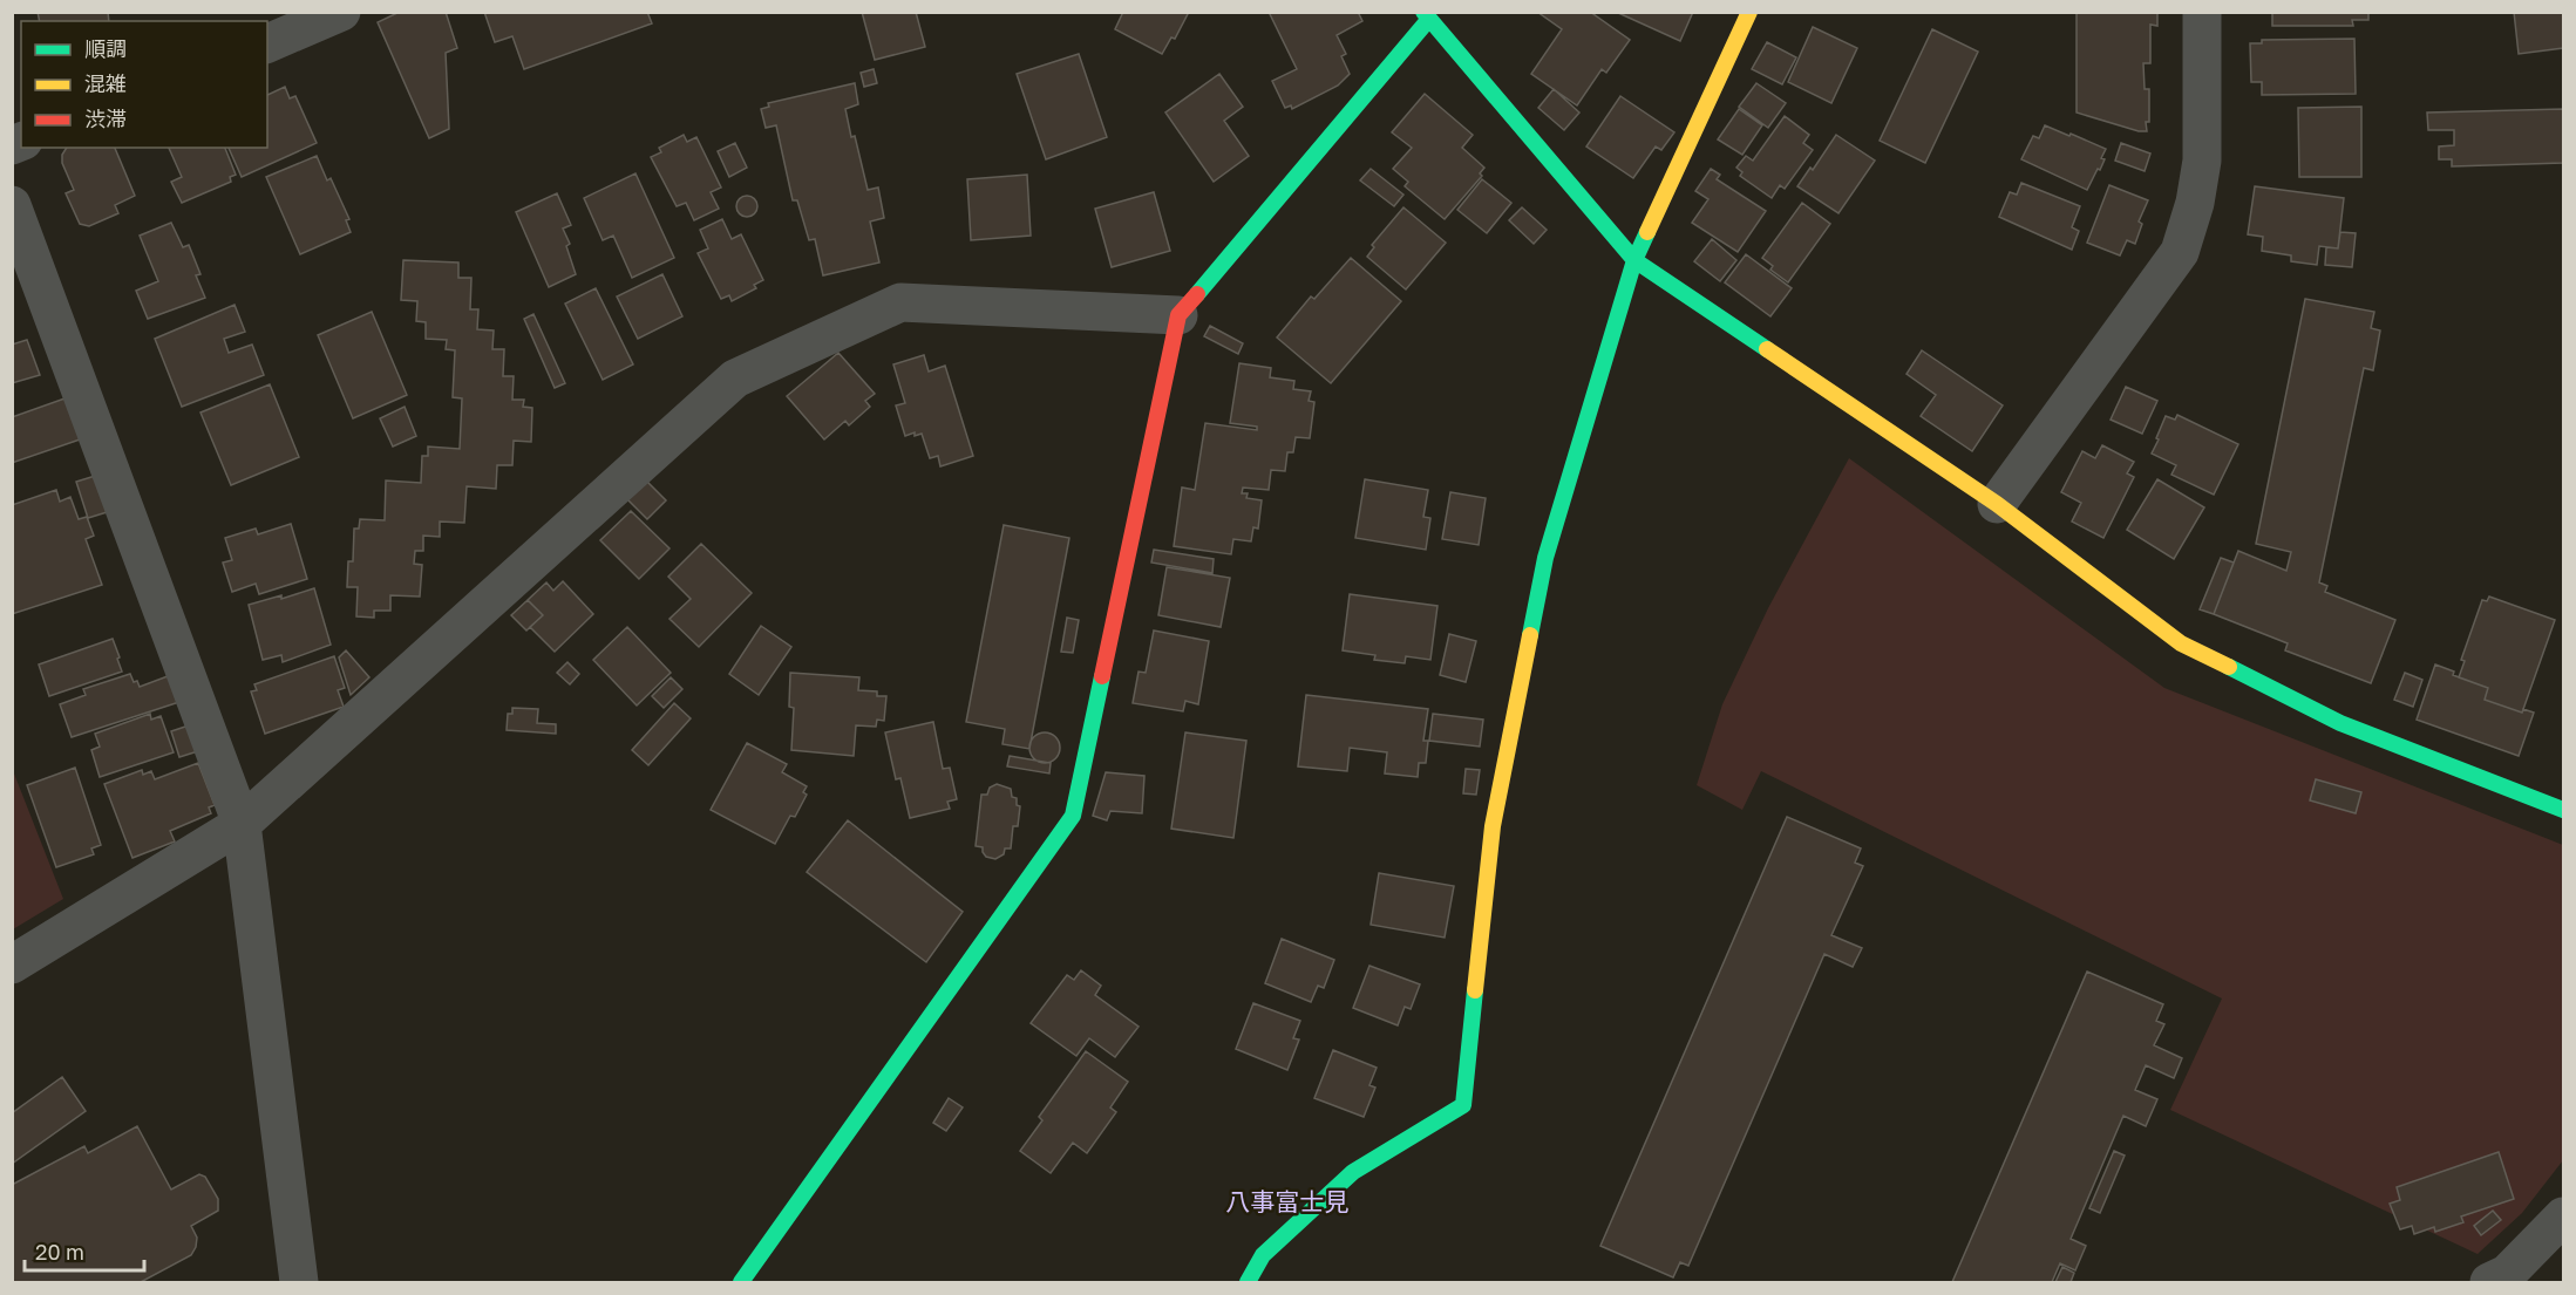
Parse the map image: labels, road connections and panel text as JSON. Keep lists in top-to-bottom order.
{
  "districts": ["八事富士見"],
  "legend": ["順調", "混雑", "渋滞"],
  "scale_bar": "20 m"
}
